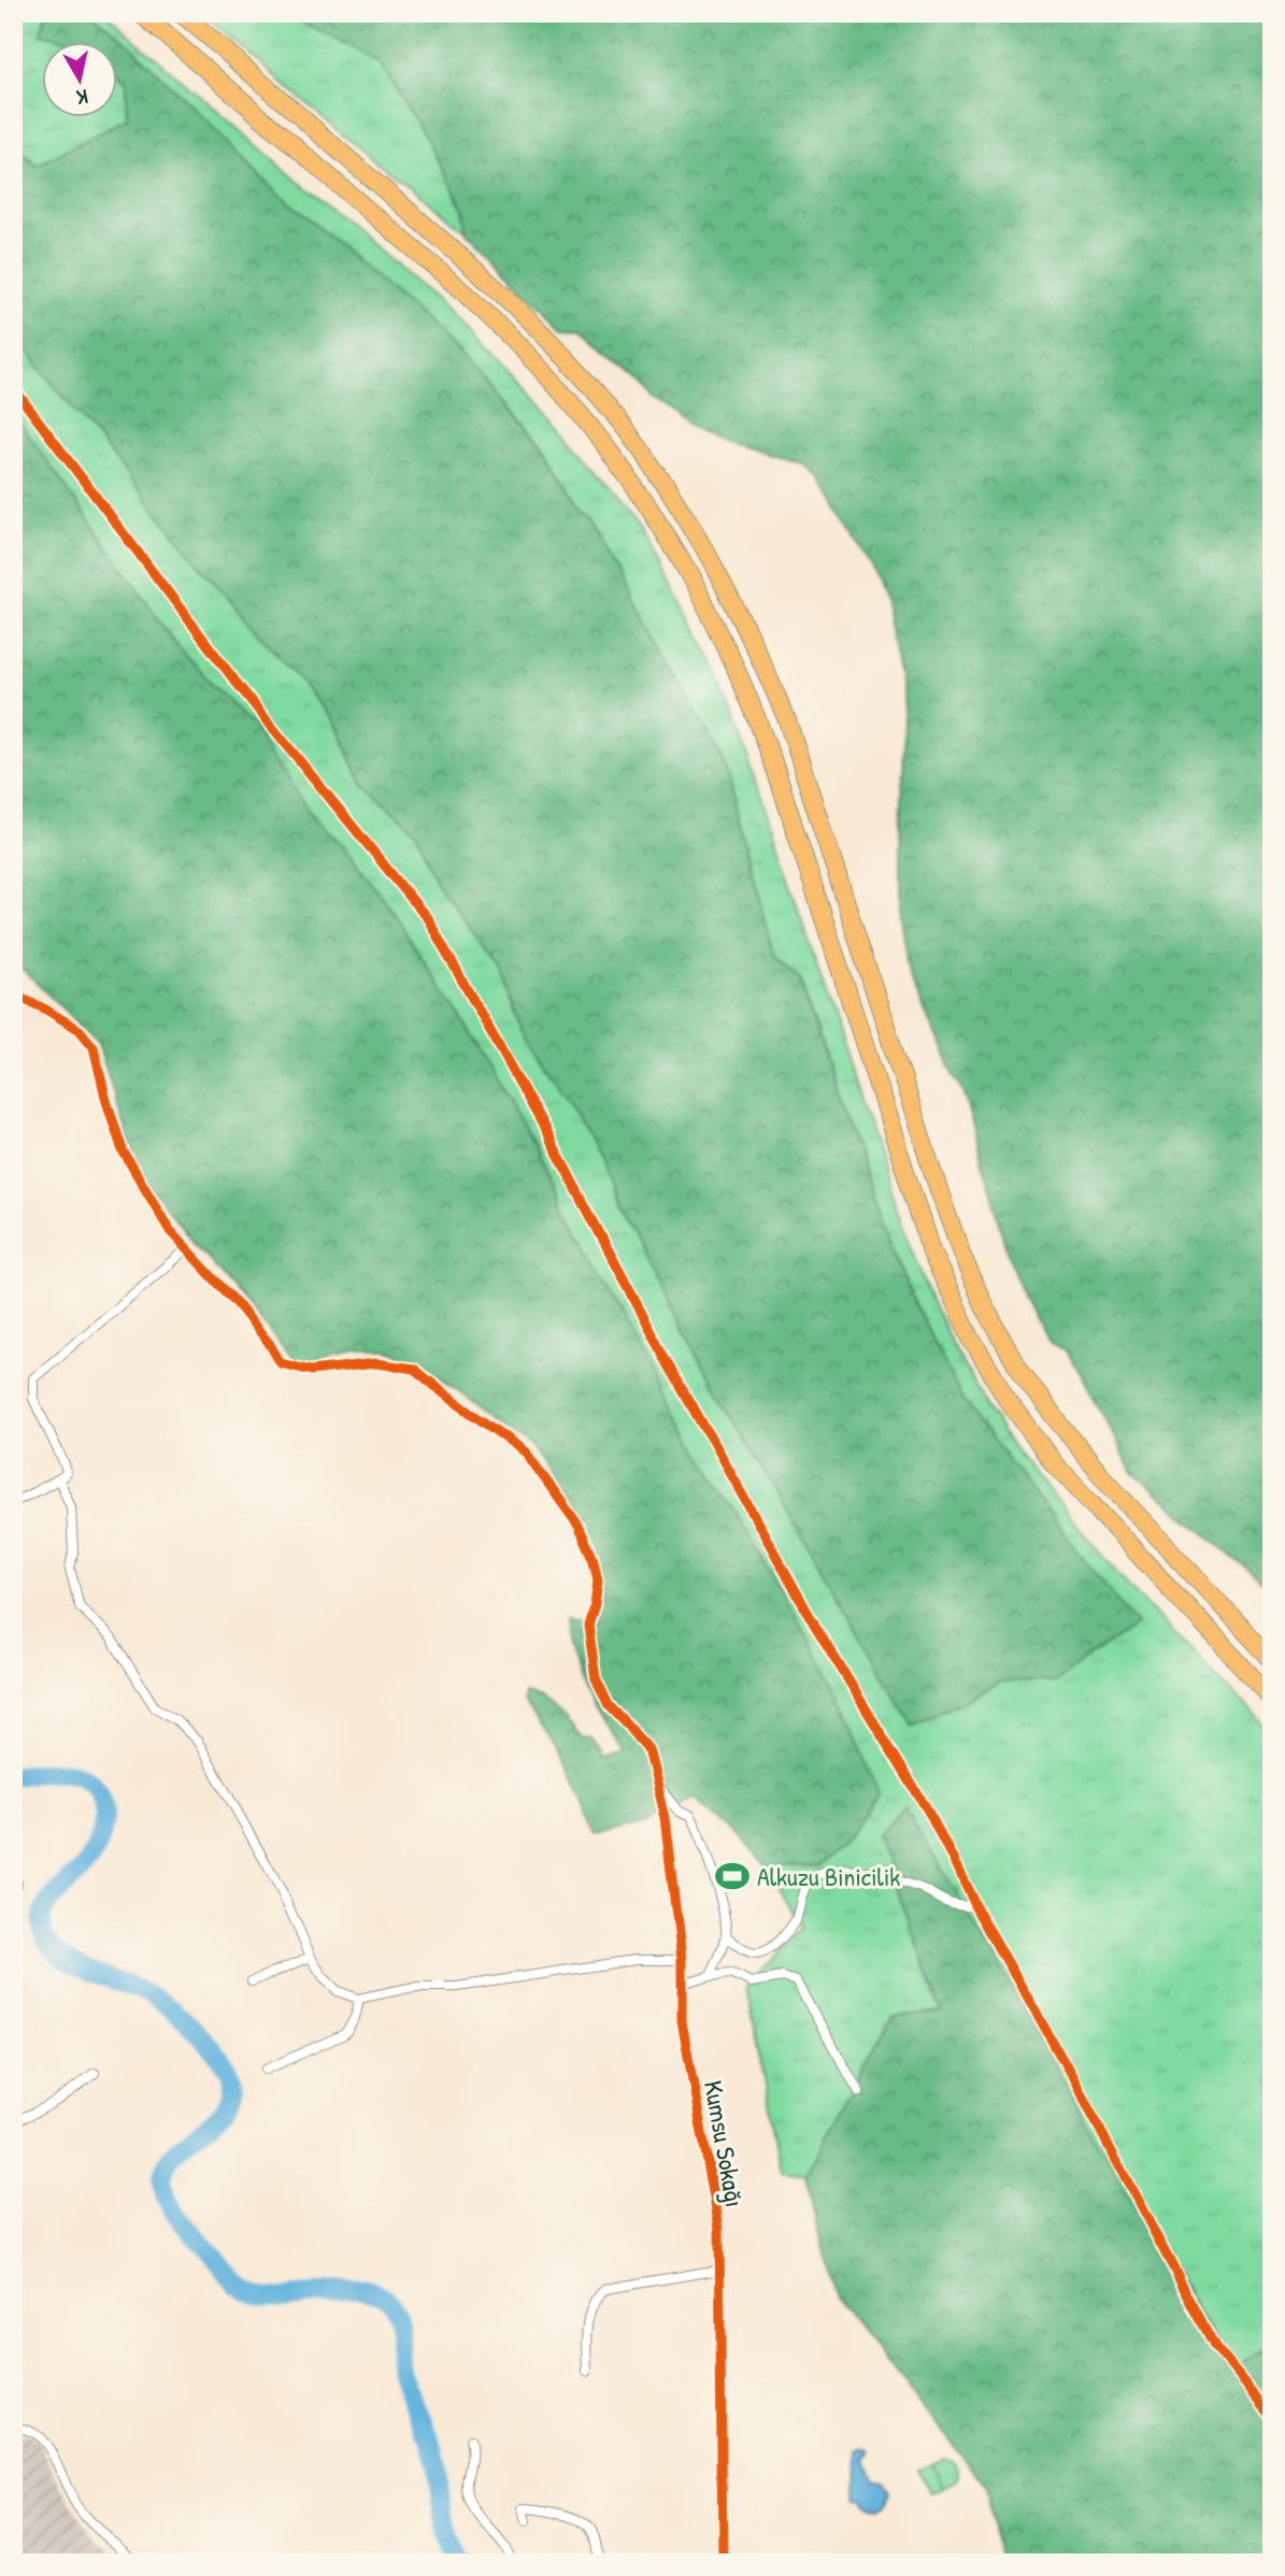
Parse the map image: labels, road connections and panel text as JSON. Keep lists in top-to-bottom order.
{
  "streets": {
    "street": ["Kumsu Sokağı"]
  },
  "places": {
    "sports": ["Alkuzu Binicilik"]
  },
  "north": "bottom"
}
